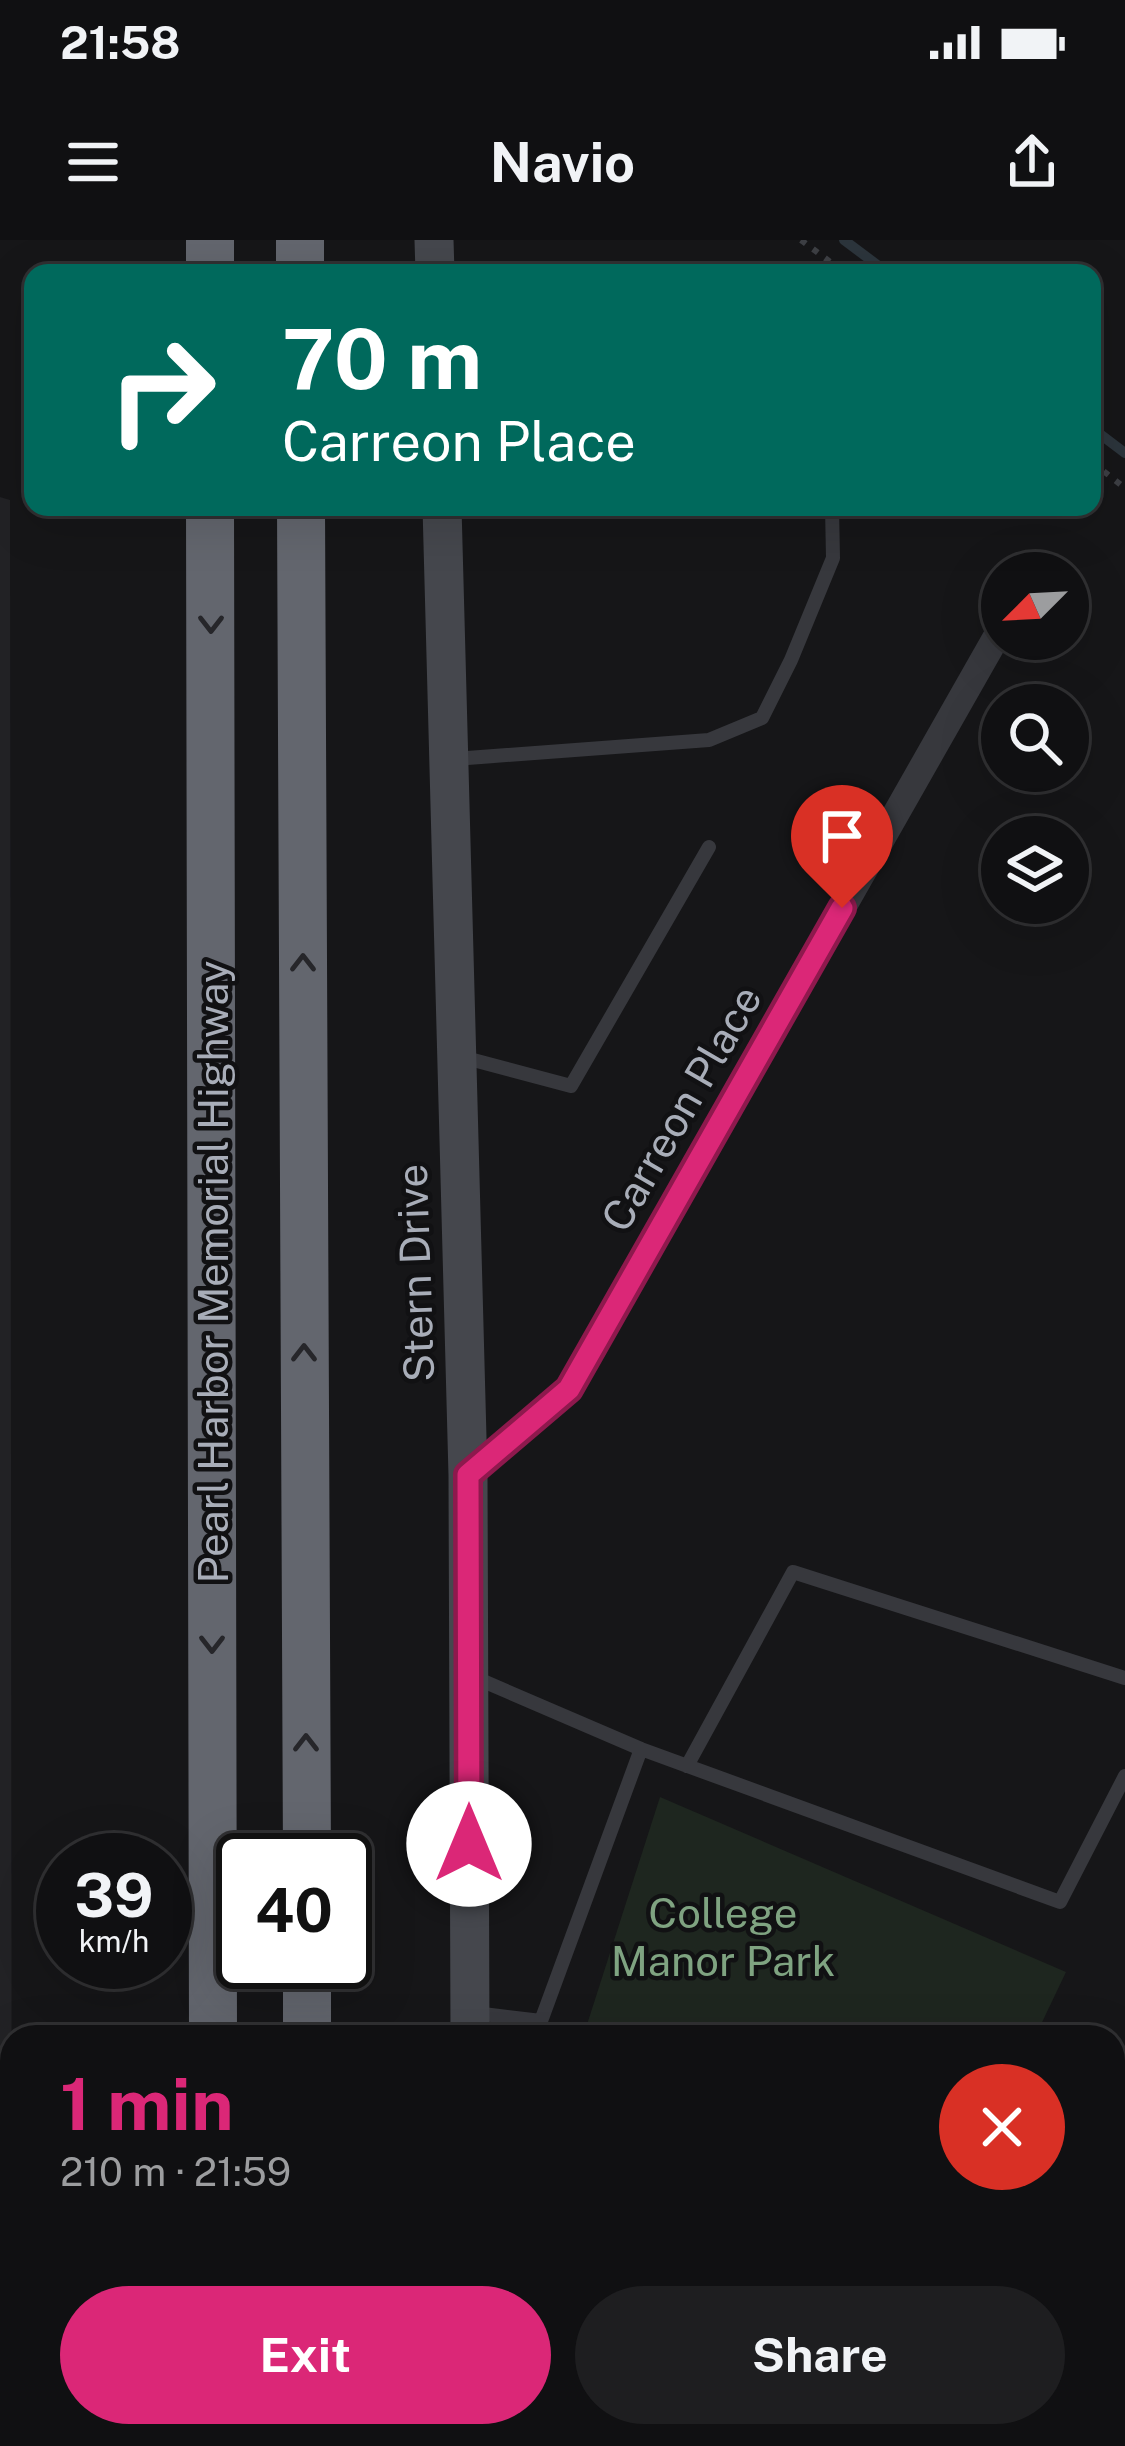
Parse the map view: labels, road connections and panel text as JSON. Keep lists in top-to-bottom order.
{
  "streets": {
    "highway": ["Pearl Harbor Memorial Highway"],
    "street": ["Carreon Place", "Stern Drive"]
  },
  "crossings": [
    ["Carreon Place", "Stern Drive"]
  ],
  "parks": ["College Manor Park"],
  "north": "bottom left",
  "page": {
    "status": "21:58",
    "header": "Navio",
    "turn": ["70 m", "Carreon Place"],
    "speed": "39 km/h",
    "limit": "40",
    "heading": ["1 min", "210 m · 21:59"],
    "buttons": ["Exit", "Share"]
  }
}
